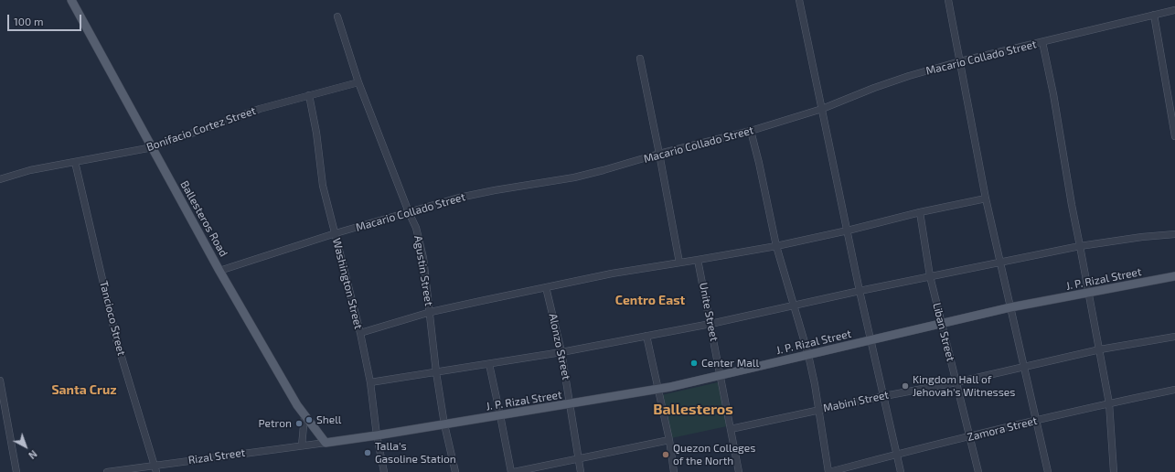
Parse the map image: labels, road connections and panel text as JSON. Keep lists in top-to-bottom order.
{
  "streets": {
    "main road": ["Ballesteros Road", "J. P. Rizal Street"],
    "street": [
      "Macario Collado Street",
      "Bonifacio Cortez Street",
      "Agustin Street",
      "Washington Street",
      "Unite Street",
      "Tancioco Street",
      "Liban Street",
      "Alonzo Street",
      "Mabini Street",
      "Zamora Street",
      "Rizal Street"
    ]
  },
  "crossings": [
    ["Macario Collado Street", "Ballesteros Road"],
    ["Macario Collado Street", "Agustin Street"],
    ["Macario Collado Street", "Washington Street"],
    ["Bonifacio Cortez Street", "Ballesteros Road"],
    ["Bonifacio Cortez Street", "Agustin Street"],
    ["Bonifacio Cortez Street", "Washington Street"],
    ["Bonifacio Cortez Street", "Tancioco Street"],
    ["Ballesteros Road", "J. P. Rizal Street"],
    ["Ballesteros Road", "Rizal Street"],
    ["Agustin Street", "J. P. Rizal Street"],
    ["J. P. Rizal Street", "Washington Street"],
    ["J. P. Rizal Street", "Unite Street"],
    ["J. P. Rizal Street", "Liban Street"],
    ["J. P. Rizal Street", "Alonzo Street"],
    ["J. P. Rizal Street", "Rizal Street"],
    ["Unite Street", "Mabini Street"],
    ["Tancioco Street", "Rizal Street"],
    ["Liban Street", "Mabini Street"],
    ["Liban Street", "Zamora Street"]
  ],
  "districts": ["Centro East", "Santa Cruz", "Ballesteros"],
  "places": [
    "Center Mall",
    "Kingdom Hall of Jehovah's Witnesses",
    "Shell",
    "Petron",
    "Talla's Gasoline Station",
    "Quezon Colleges of the North"
  ],
  "scale_bar": "100 m",
  "north": "bottom right"
}
